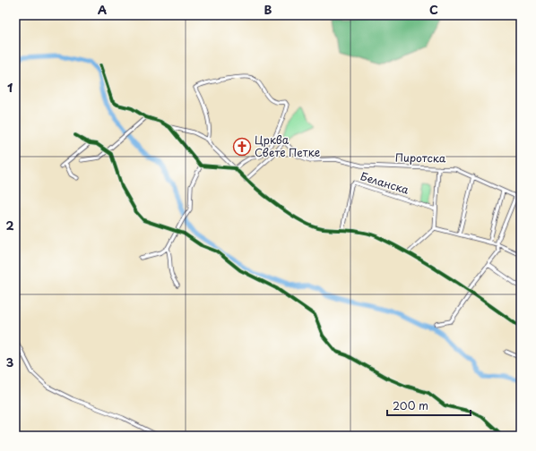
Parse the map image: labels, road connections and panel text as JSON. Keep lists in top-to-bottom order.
{
  "streets": {
    "street": ["Пиротска", "Беланска"]
  },
  "places": {
    "church": ["Црква Свете Петке"]
  },
  "scale_bar": "200 m",
  "grid": {
    "columns": ["A", "B", "C"],
    "rows": ["1", "2", "3"]
  }
}
